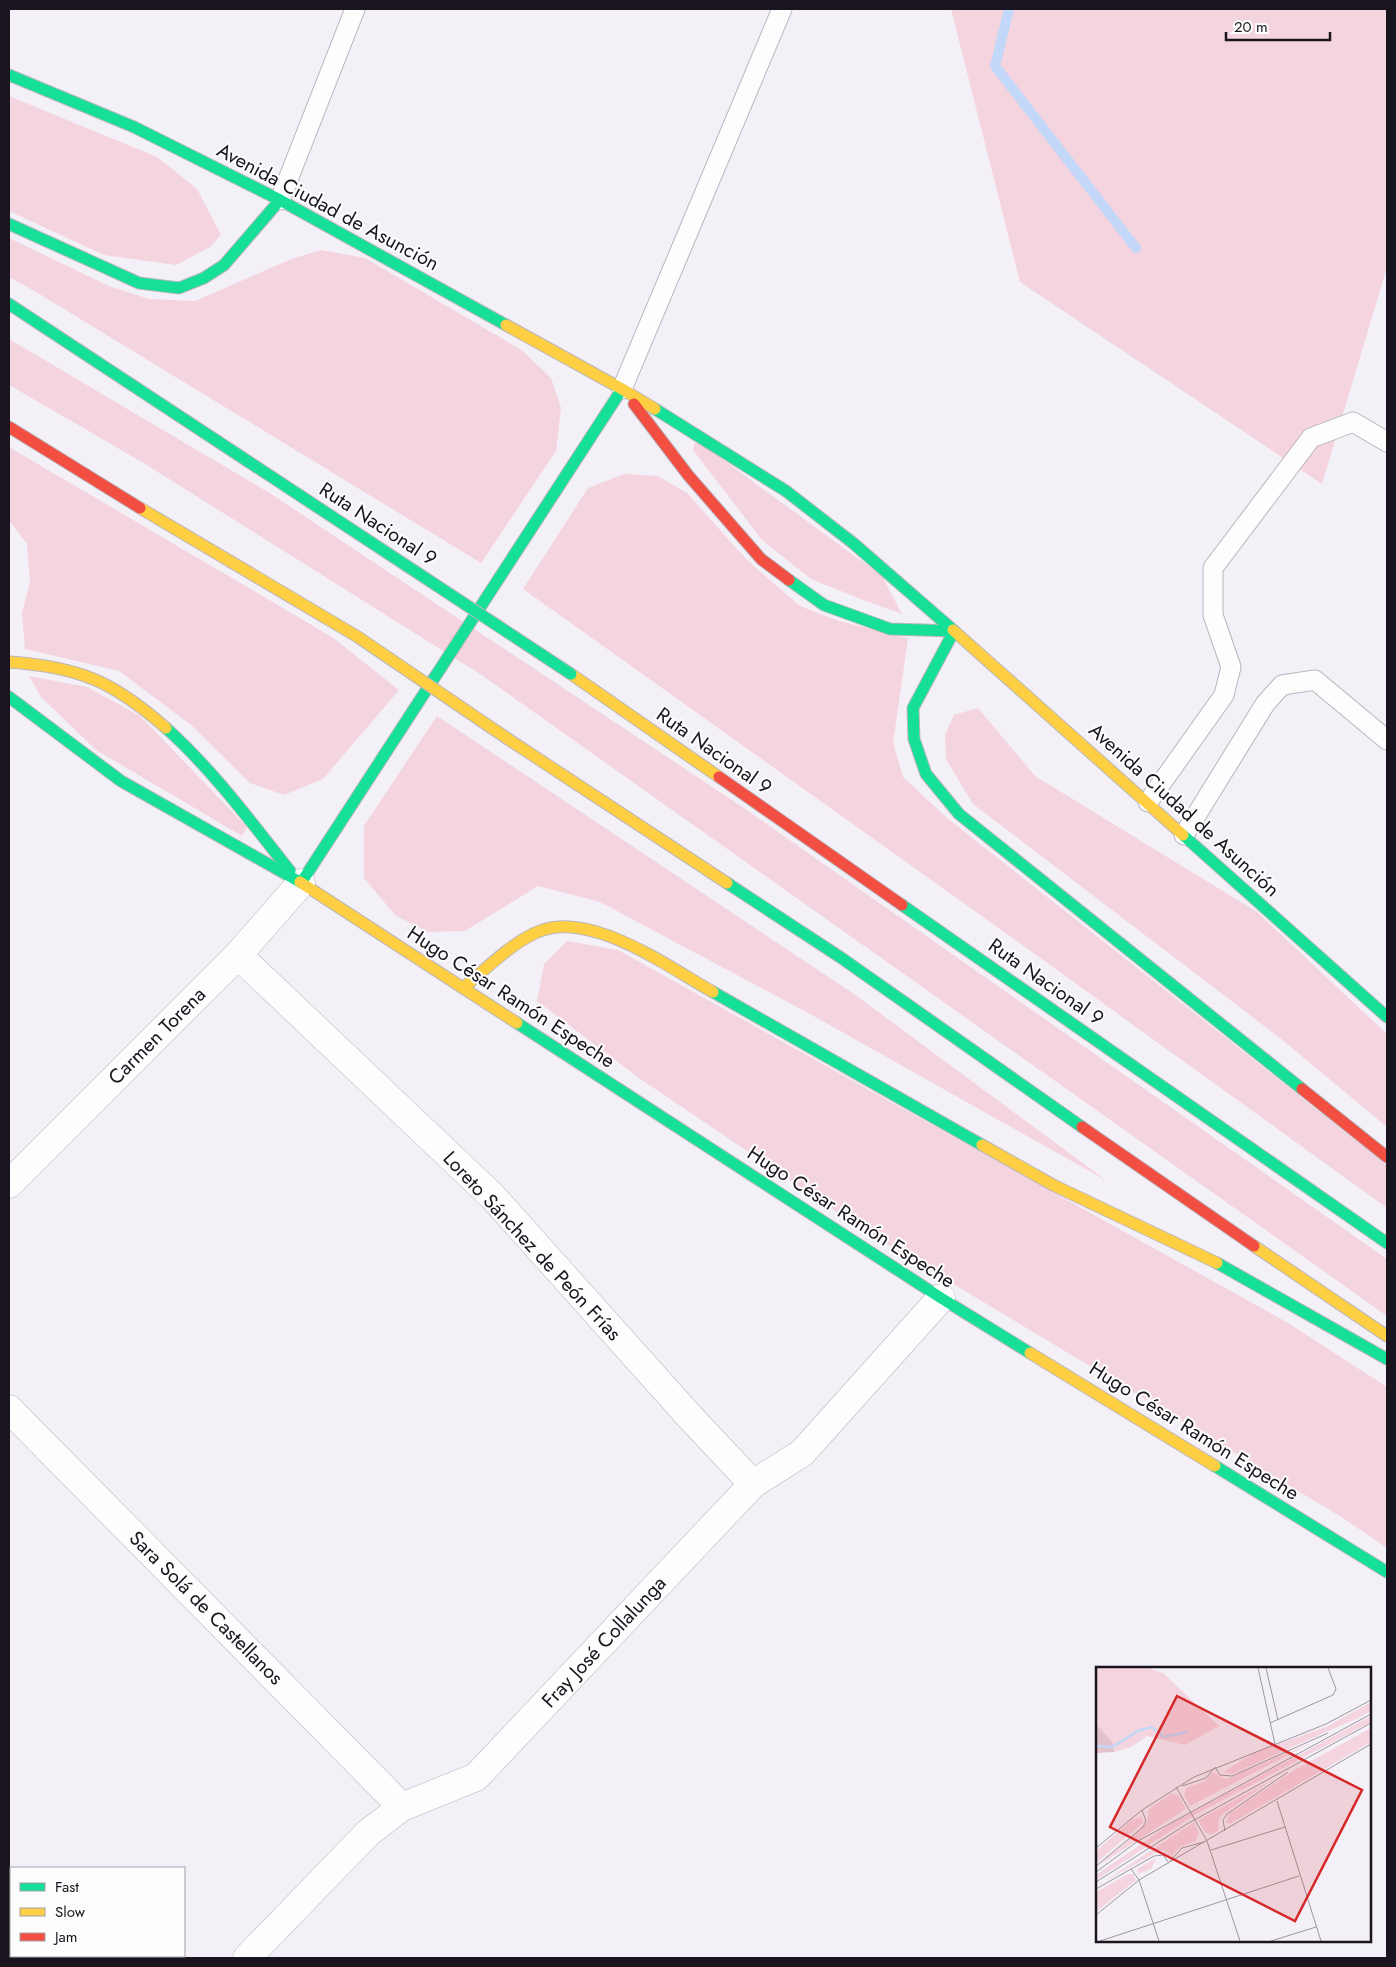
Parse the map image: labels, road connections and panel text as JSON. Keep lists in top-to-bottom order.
{
  "streets": {
    "main road": ["Avenida Ciudad de Asunción", "Ruta Nacional 9", "Hugo César Ramón Espeche"],
    "street": [
      "Carmen Torena",
      "Loreto Sánchez de Peón Frías",
      "Sara Solá de Castellanos",
      "Fray José Collalunga"
    ]
  },
  "crossings": [
    ["Hugo César Ramón Espeche", "Carmen Torena"],
    ["Hugo César Ramón Espeche", "Fray José Collalunga"],
    ["Carmen Torena", "Loreto Sánchez de Peón Frías"],
    ["Loreto Sánchez de Peón Frías", "Fray José Collalunga"],
    ["Sara Solá de Castellanos", "Fray José Collalunga"]
  ],
  "legend": ["Fast", "Slow", "Jam"],
  "scale_bar": "20 m"
}
